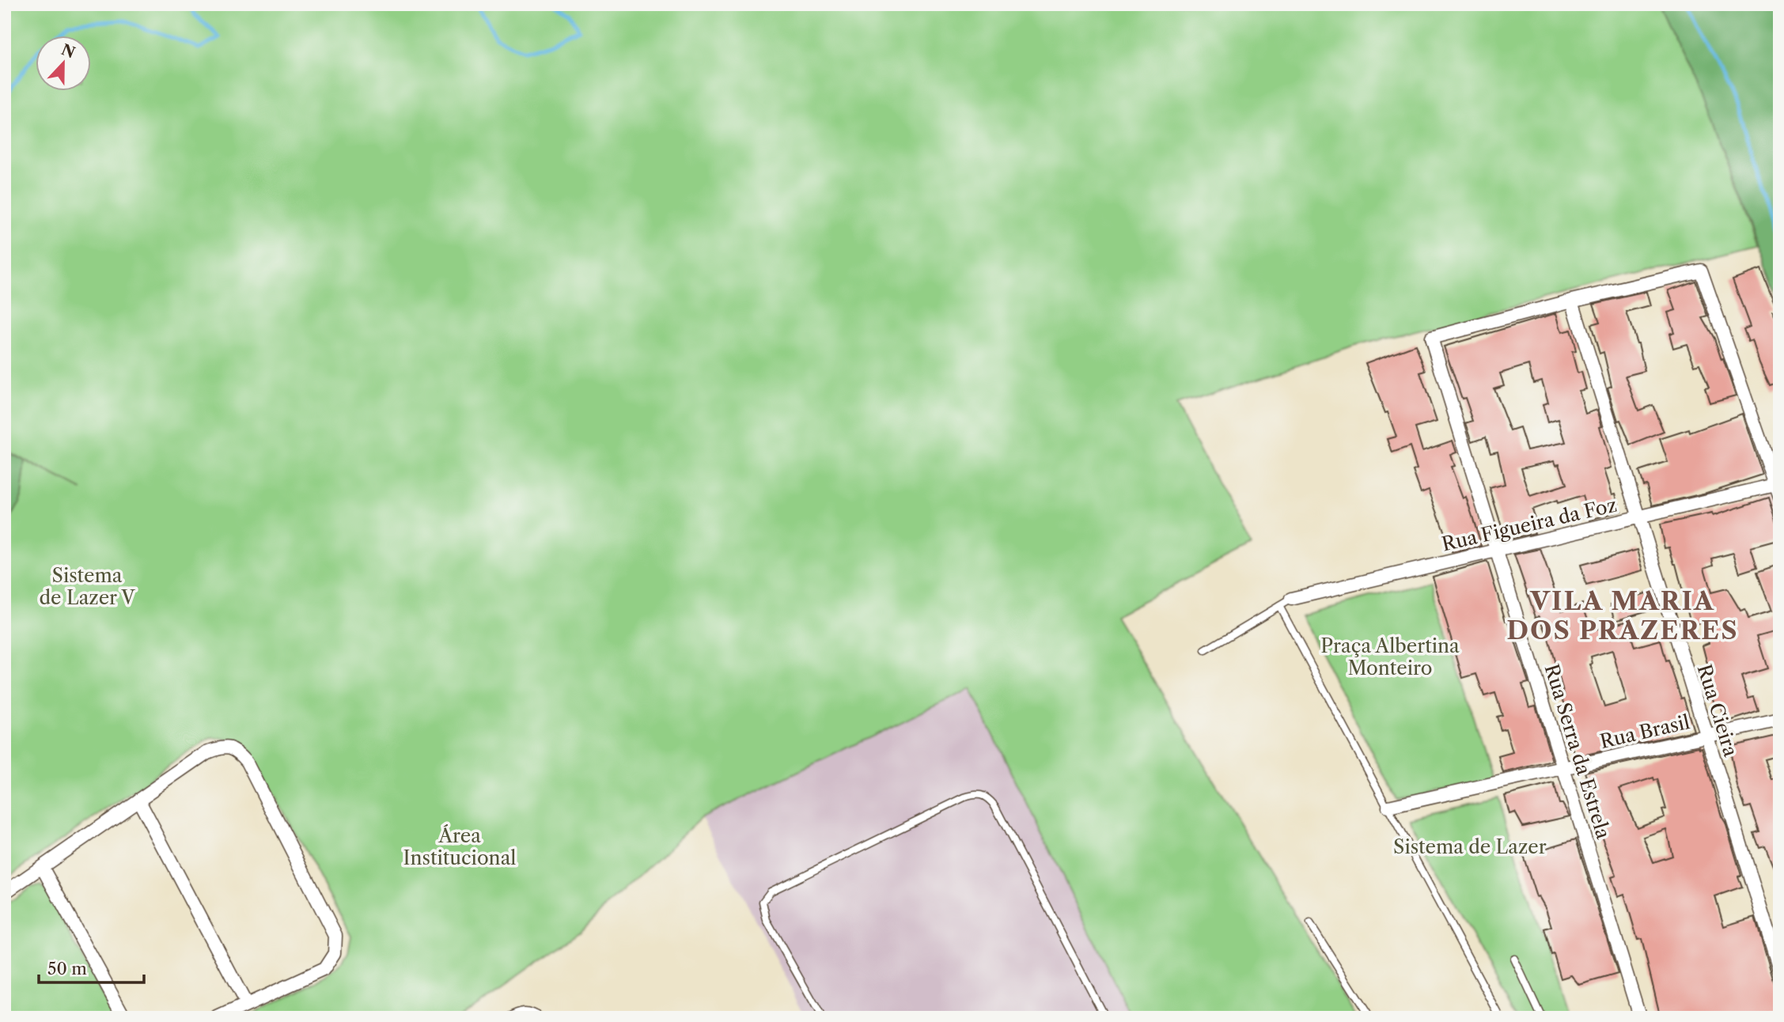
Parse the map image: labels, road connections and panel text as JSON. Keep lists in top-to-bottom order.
{
  "streets": {
    "street": [
      "Rua Figueira da Foz",
      "Rua Cieira",
      "Rua Brasil",
      "Rua Serra da Estrela"
    ]
  },
  "crossings": [
    ["Rua Figueira da Foz", "Rua Cieira"],
    ["Rua Figueira da Foz", "Rua Serra da Estrela"],
    ["Rua Cieira", "Rua Brasil"],
    ["Rua Cieira", "Rua Serra da Estrela"],
    ["Rua Brasil", "Rua Serra da Estrela"]
  ],
  "districts": ["VILA MARIA DOS PRAZERES"],
  "parks": [
    "Sistema de Lazer V",
    "Praça Albertina Monteiro",
    "Área Institucional",
    "Sistema de Lazer"
  ],
  "scale_bar": "50 m",
  "north": "top"
}
